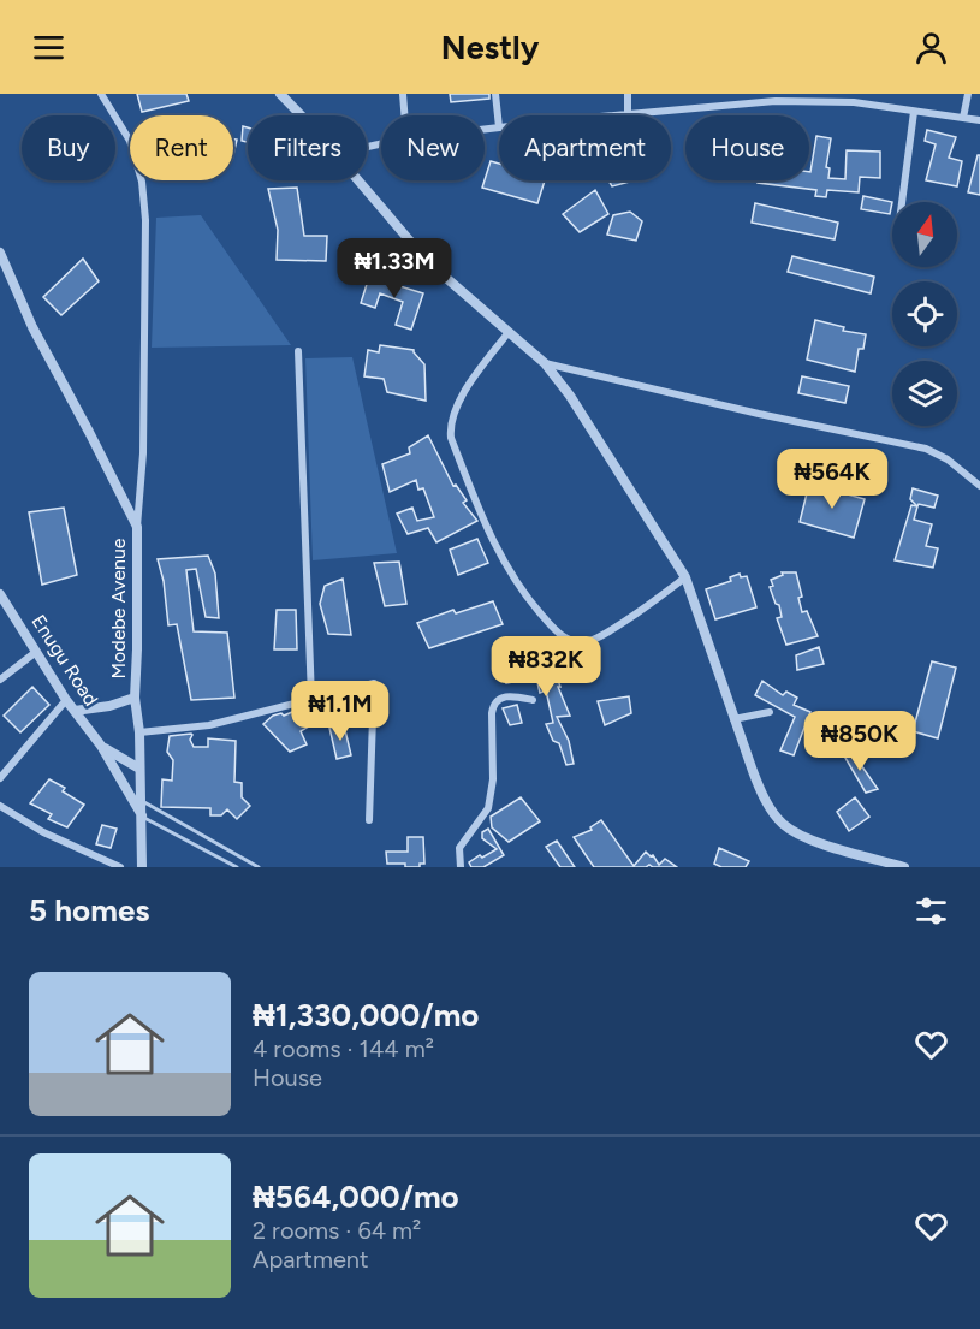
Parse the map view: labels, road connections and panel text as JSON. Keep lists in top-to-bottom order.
{
  "streets": {
    "street": ["Modebe Avenue", "Enugu Road"]
  },
  "north": "top",
  "page": {
    "header": "Nestly",
    "chip": [
      "Buy",
      "Rent",
      "Filters",
      "New",
      "Apartment",
      "House"
    ],
    "price": [
      "₦1.33M",
      "₦564K",
      "₦832K",
      "₦1.1M",
      "₦850K"
    ],
    "heading": "5 homes",
    "list": [
      {
        "name": "₦1,330,000/mo",
        "note": "4 rooms · 144 m² · House"
      },
      {
        "name": "₦564,000/mo",
        "note": "2 rooms · 64 m² · Apartment"
      }
    ]
  }
}
